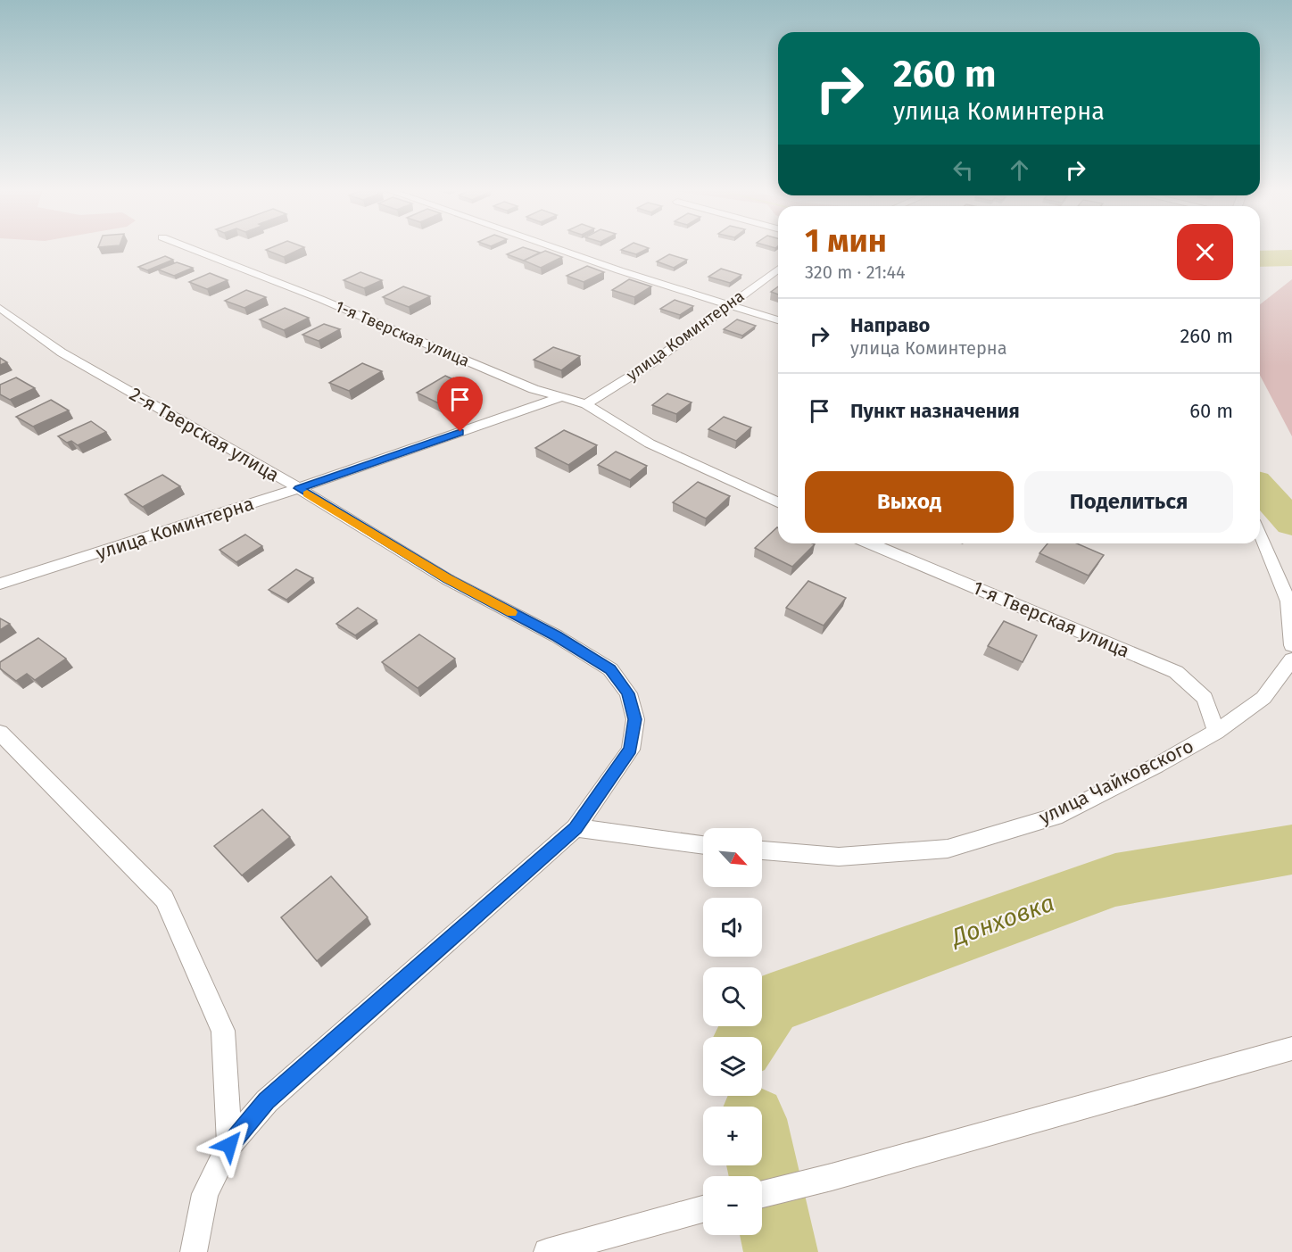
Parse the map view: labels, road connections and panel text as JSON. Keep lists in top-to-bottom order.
{
  "streets": {
    "street": [
      "1-я Тверская улица",
      "улица Коминтерна",
      "2-я Тверская улица",
      "улица Чайковского"
    ]
  },
  "crossings": [
    ["1-я Тверская улица", "улица Коминтерна"],
    ["1-я Тверская улица", "улица Чайковского"],
    ["улица Коминтерна", "2-я Тверская улица"]
  ],
  "water": ["Донховка"],
  "north": "bottom right",
  "page": {
    "turn": ["260 m", "улица Коминтерна"],
    "heading": ["1 мин", "320 m · 21:44"],
    "list": [
      {
        "name": "Направо",
        "note": "улица Коминтерна",
        "value": "260 m"
      },
      {
        "name": "Пункт назначения",
        "value": "60 m"
      }
    ],
    "buttons": ["Выход", "Поделиться"],
    "map_buttons": ["+", "−"]
  }
}
